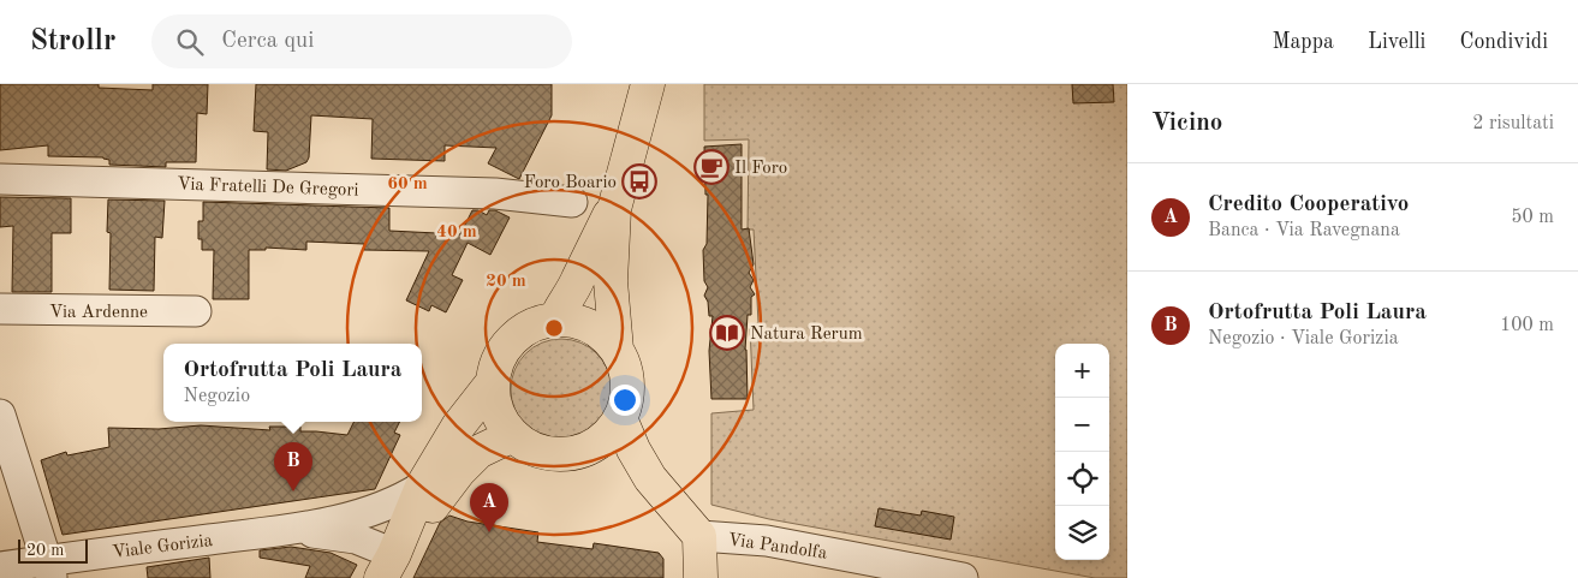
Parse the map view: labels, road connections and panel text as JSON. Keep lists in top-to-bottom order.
{
  "streets": {
    "street": [
      "Via Fratelli De Gregori",
      "Via Ardenne",
      "Viale Gorizia",
      "Via Pandolfa"
    ]
  },
  "places": {
    "cafe": ["Il Foro"],
    "bus stop": ["Foro Boario"],
    "library": ["Natura Rerum"]
  },
  "scale_bar": "20 m",
  "page": {
    "header": "Strollr",
    "search": "Cerca qui",
    "nav": ["Mappa", "Livelli", "Condividi"],
    "heading": ["Vicino", "2 risultati"],
    "list": [
      {
        "mark": "A",
        "name": "Credito Cooperativo",
        "note": "Banca · Via Ravegnana",
        "value": "50 m"
      },
      {
        "mark": "B",
        "name": "Ortofrutta Poli Laura",
        "note": "Negozio · Viale Gorizia",
        "value": "100 m"
      }
    ],
    "map_buttons": ["+", "−"],
    "popup": ["Ortofrutta Poli Laura", "Negozio"],
    "pins": ["B", "A"],
    "scale": "20 m"
  },
  "rings": ["60 m", "40 m", "20 m"]
}
